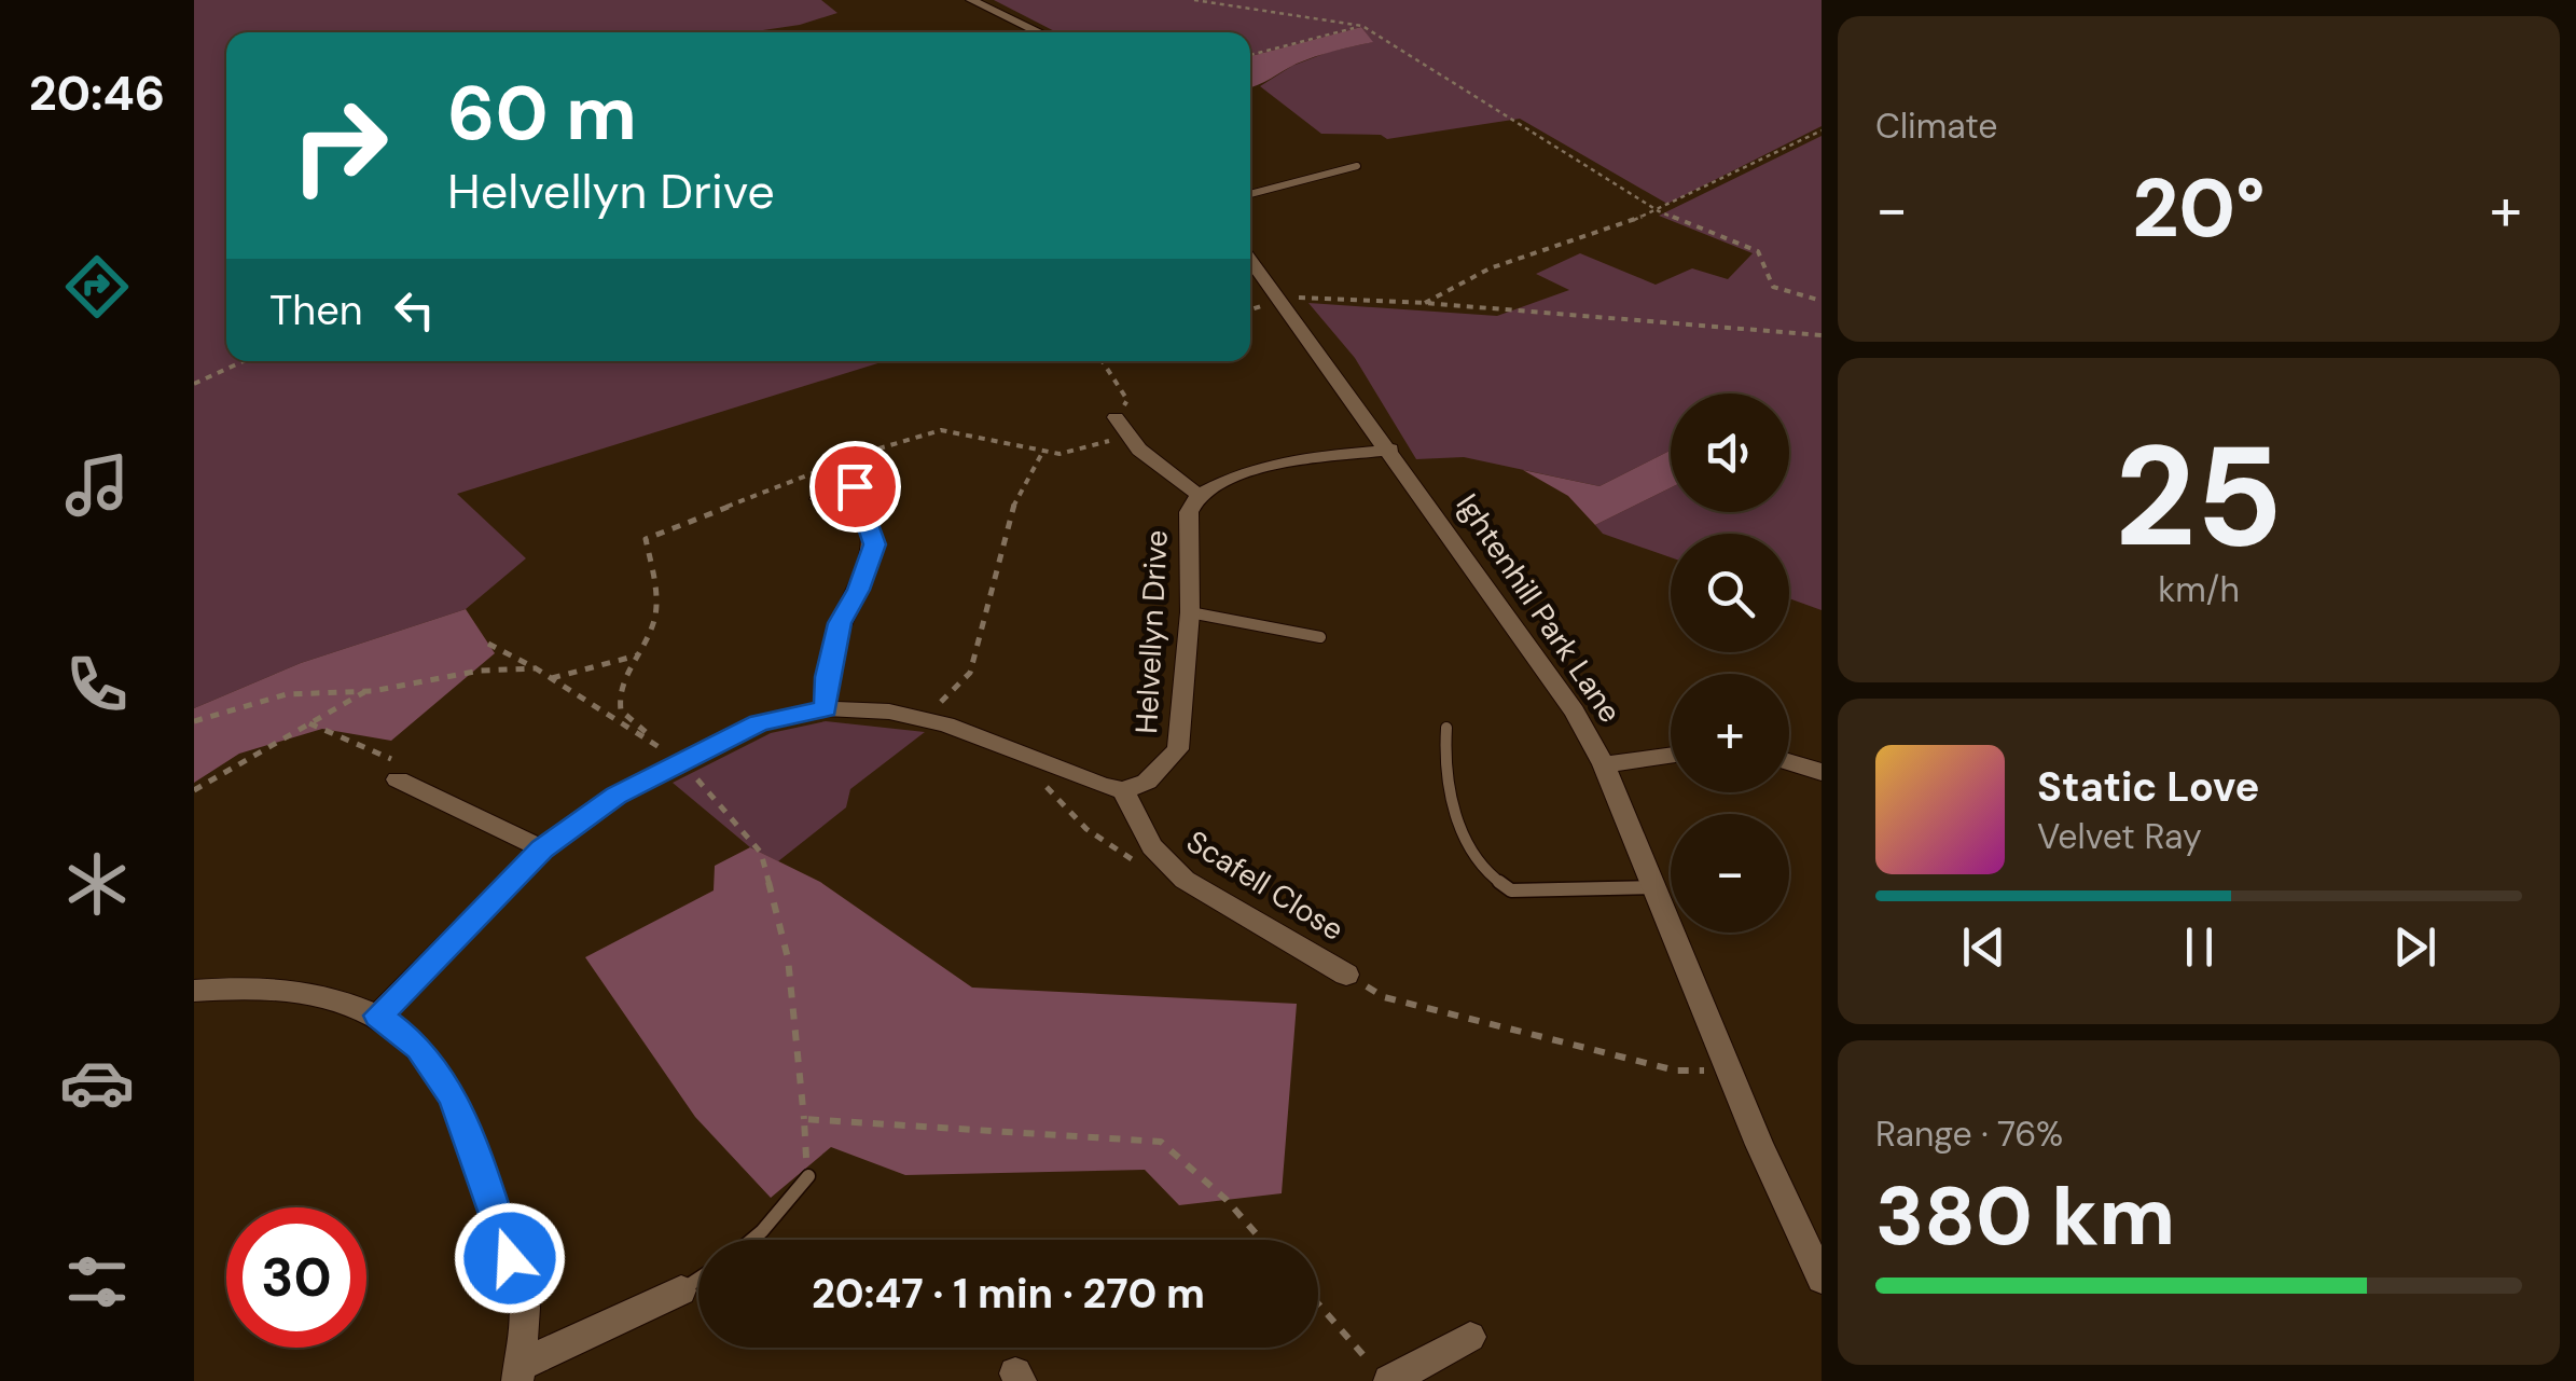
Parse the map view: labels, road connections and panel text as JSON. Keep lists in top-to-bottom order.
{
  "streets": {
    "street": ["Ightenhill Park Lane", "Helvellyn Drive", "Scafell Close"]
  },
  "crossings": [
    ["Ightenhill Park Lane", "Helvellyn Drive"],
    ["Helvellyn Drive", "Scafell Close"]
  ],
  "page": {
    "tabs": "20:46",
    "tile": [
      "Climate",
      ["25", "km/h"],
      ["Range · 76%", "380 km"]
    ],
    "turn": ["60 m", "Helvellyn Drive"],
    "heat": ["−", "20°", "+"],
    "then": "Then",
    "map_buttons": ["+", "−"],
    "song": ["Static Love", "Velvet Ray"],
    "limit": "30",
    "trip": "20:47 · 1 min · 270 m"
  }
}
